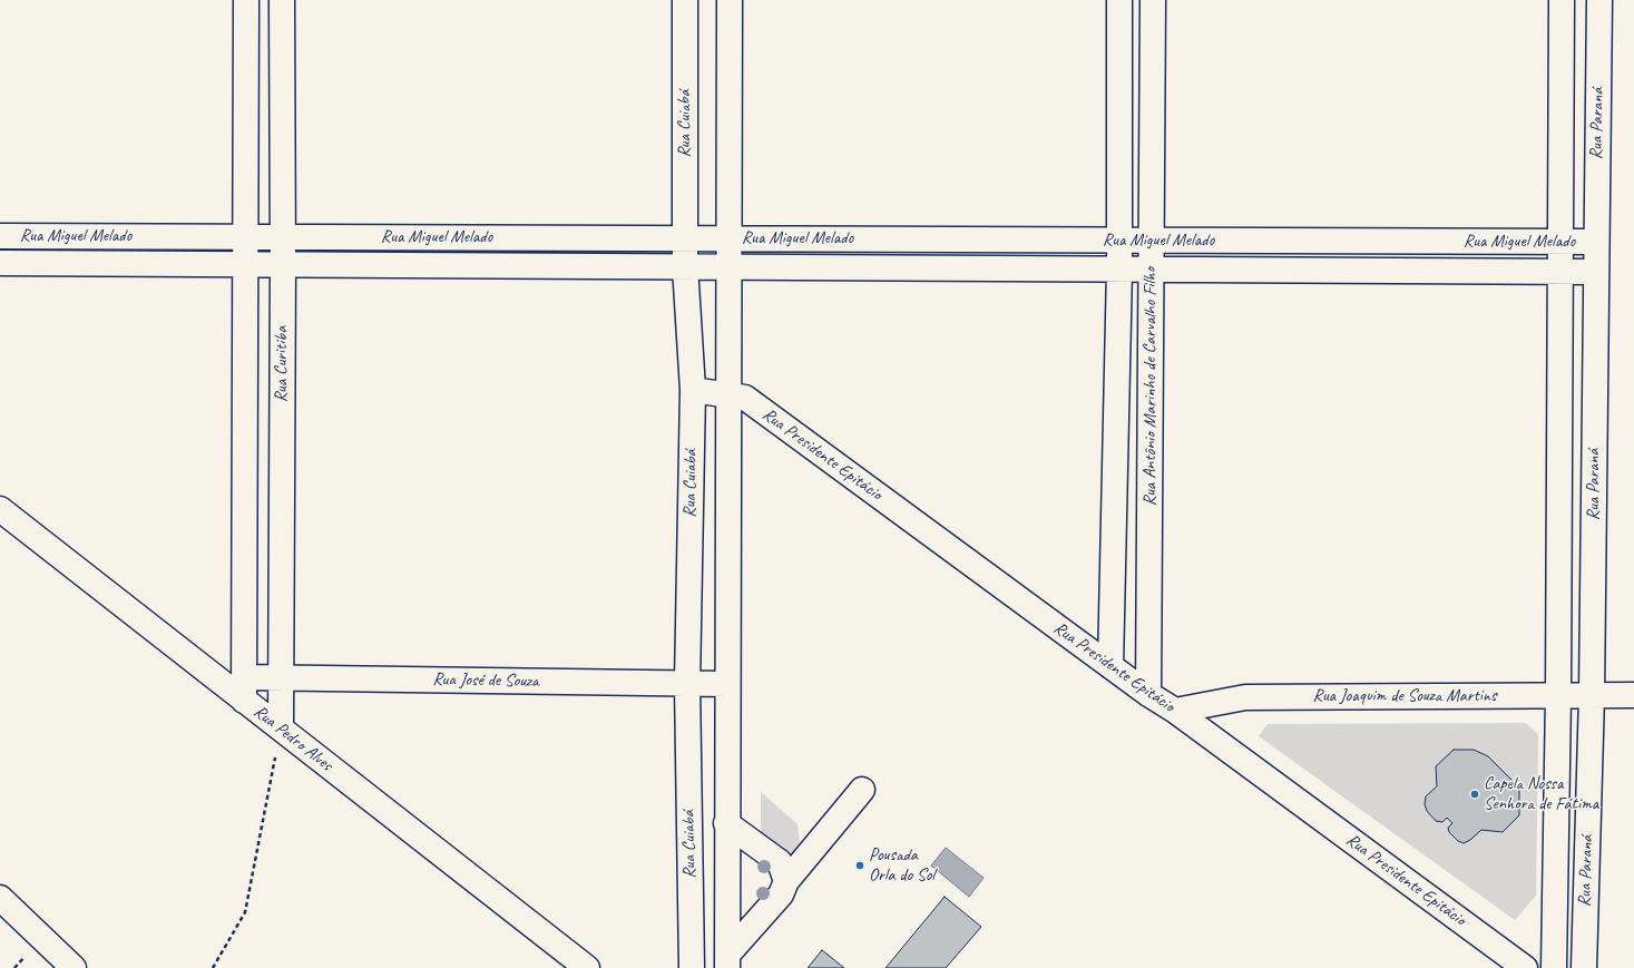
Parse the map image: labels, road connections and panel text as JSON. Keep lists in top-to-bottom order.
{
  "streets": {
    "street": [
      "Rua Cuiabá",
      "Rua Paraná",
      "Rua Miguel Melado",
      "Rua Curitiba",
      "Rua Antônio Marinho de Carvalho Filho",
      "Rua Presidente Epitácio",
      "Rua José de Souza",
      "Rua Joaquim de Souza Martins",
      "Rua Pedro Alves"
    ]
  },
  "crossings": [
    ["Rua Cuiabá", "Rua Miguel Melado"],
    ["Rua Cuiabá", "Rua Presidente Epitácio"],
    ["Rua Cuiabá", "Rua José de Souza"],
    ["Rua Paraná", "Rua Miguel Melado"],
    ["Rua Paraná", "Rua Joaquim de Souza Martins"],
    ["Rua Miguel Melado", "Rua Curitiba"],
    ["Rua Miguel Melado", "Rua Antônio Marinho de Carvalho Filho"],
    ["Rua Curitiba", "Rua José de Souza"],
    ["Rua Curitiba", "Rua Pedro Alves"],
    ["Rua Antônio Marinho de Carvalho Filho", "Rua Presidente Epitácio"],
    ["Rua Presidente Epitácio", "Rua Joaquim de Souza Martins"],
    ["Rua José de Souza", "Rua Pedro Alves"]
  ],
  "places": ["Capela Nossa Senhora de Fátima", "Pousada Orla do Sol"]
}
